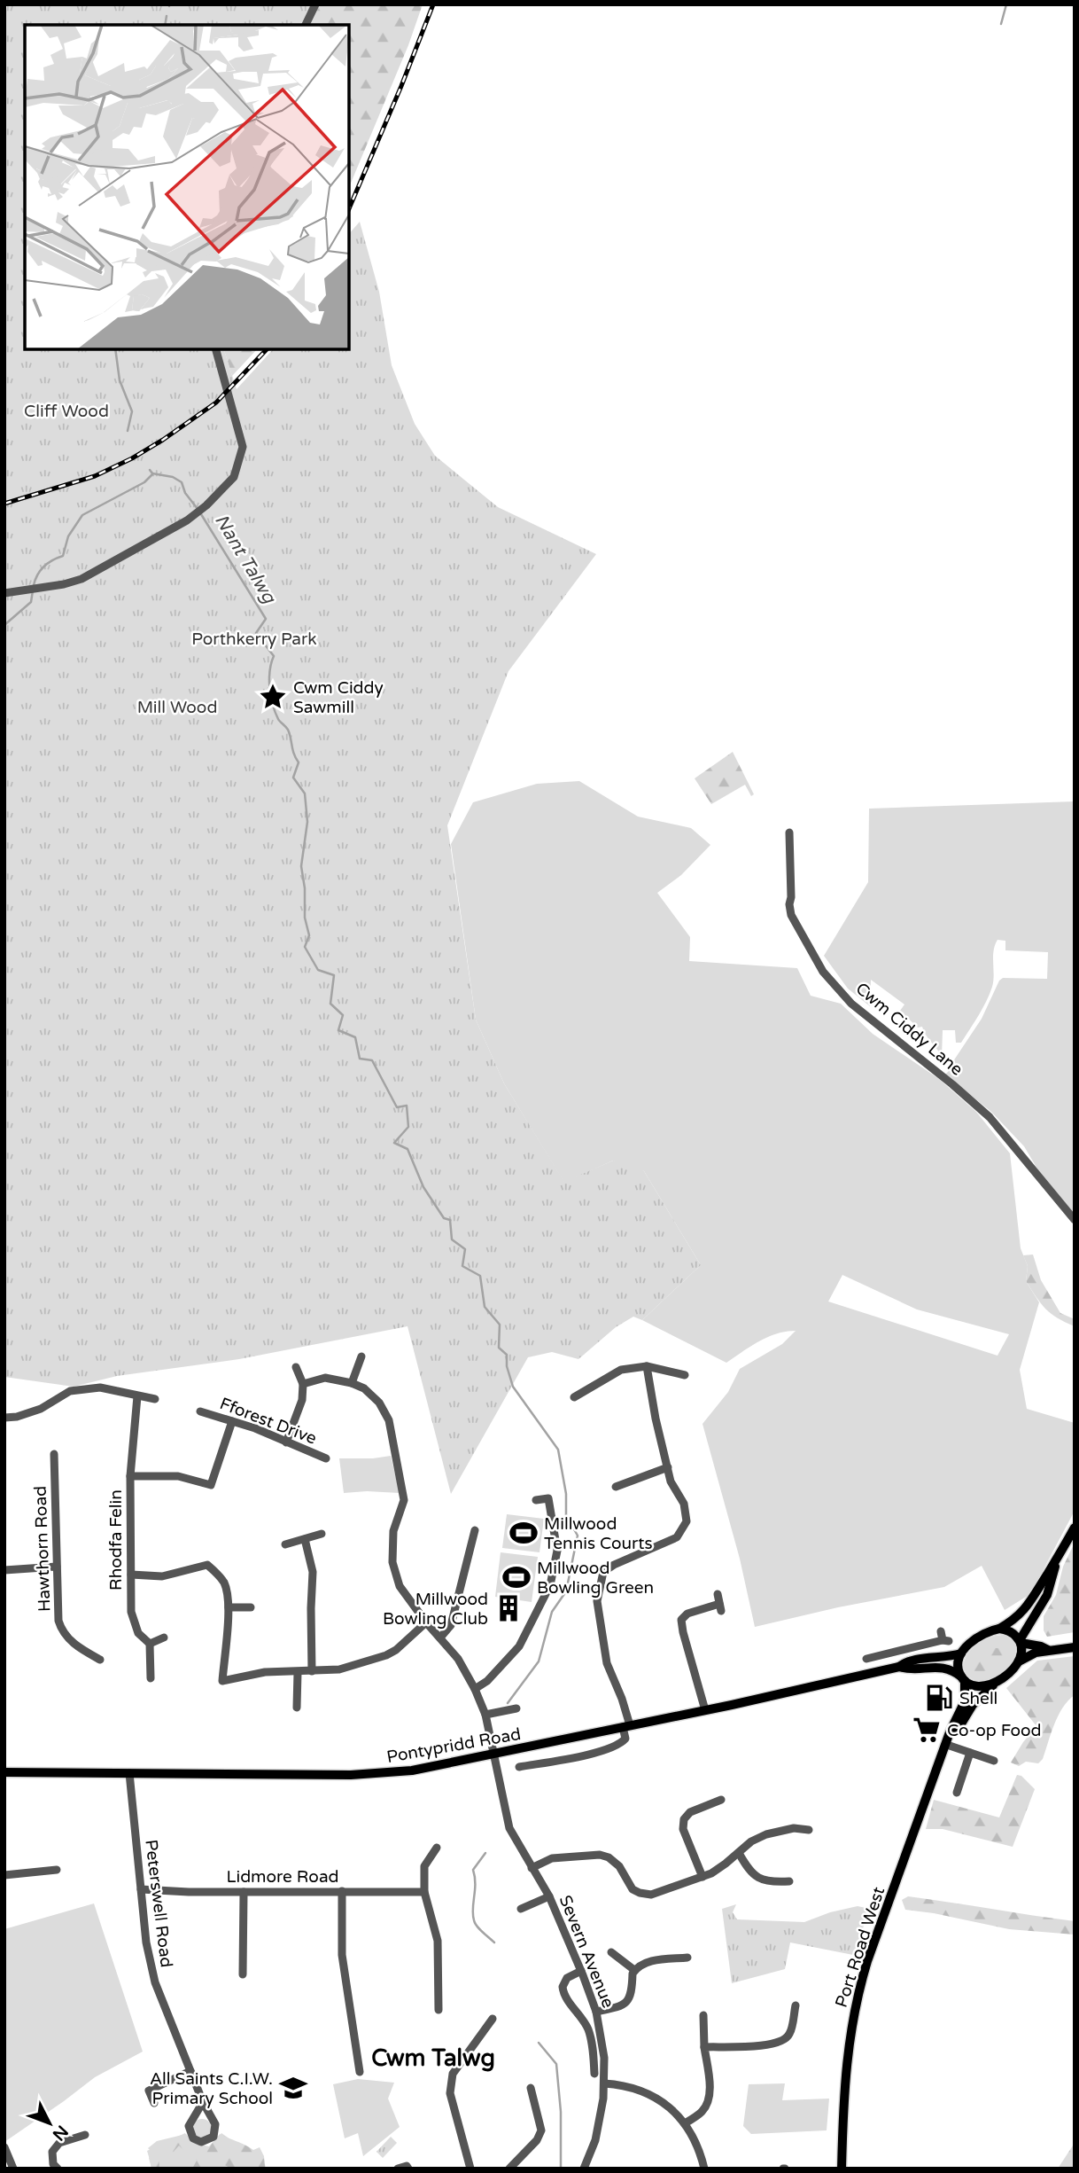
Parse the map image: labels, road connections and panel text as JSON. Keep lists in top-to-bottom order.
{
  "streets": {
    "main road": ["Pontypridd Road", "Port Road West"],
    "street": [
      "Cwm Ciddy Lane",
      "Fforest Drive",
      "Rhodfa Felin",
      "Hawthorn Road",
      "Lidmore Road",
      "Peterswell Road",
      "Severn Avenue"
    ]
  },
  "crossings": [
    ["Pontypridd Road", "Peterswell Road"],
    ["Pontypridd Road", "Port Road West"],
    ["Pontypridd Road", "Severn Avenue"],
    ["Lidmore Road", "Peterswell Road"]
  ],
  "districts": ["Cwm Talwg"],
  "water": ["Nant Talwg"],
  "parks": ["Cliff Wood", "Porthkerry Park", "Mill Wood"],
  "places": {
    "place": ["Cwm Ciddy Sawmill"],
    "sports": ["Millwood Tennis Courts", "Millwood Bowling Green"],
    "building": ["Millwood Bowling Club"],
    "fuel station": ["Shell"],
    "supermarket": ["Co-op Food"],
    "school or university": ["All Saints C.I.W. Primary School"]
  },
  "north": "bottom right"
}
